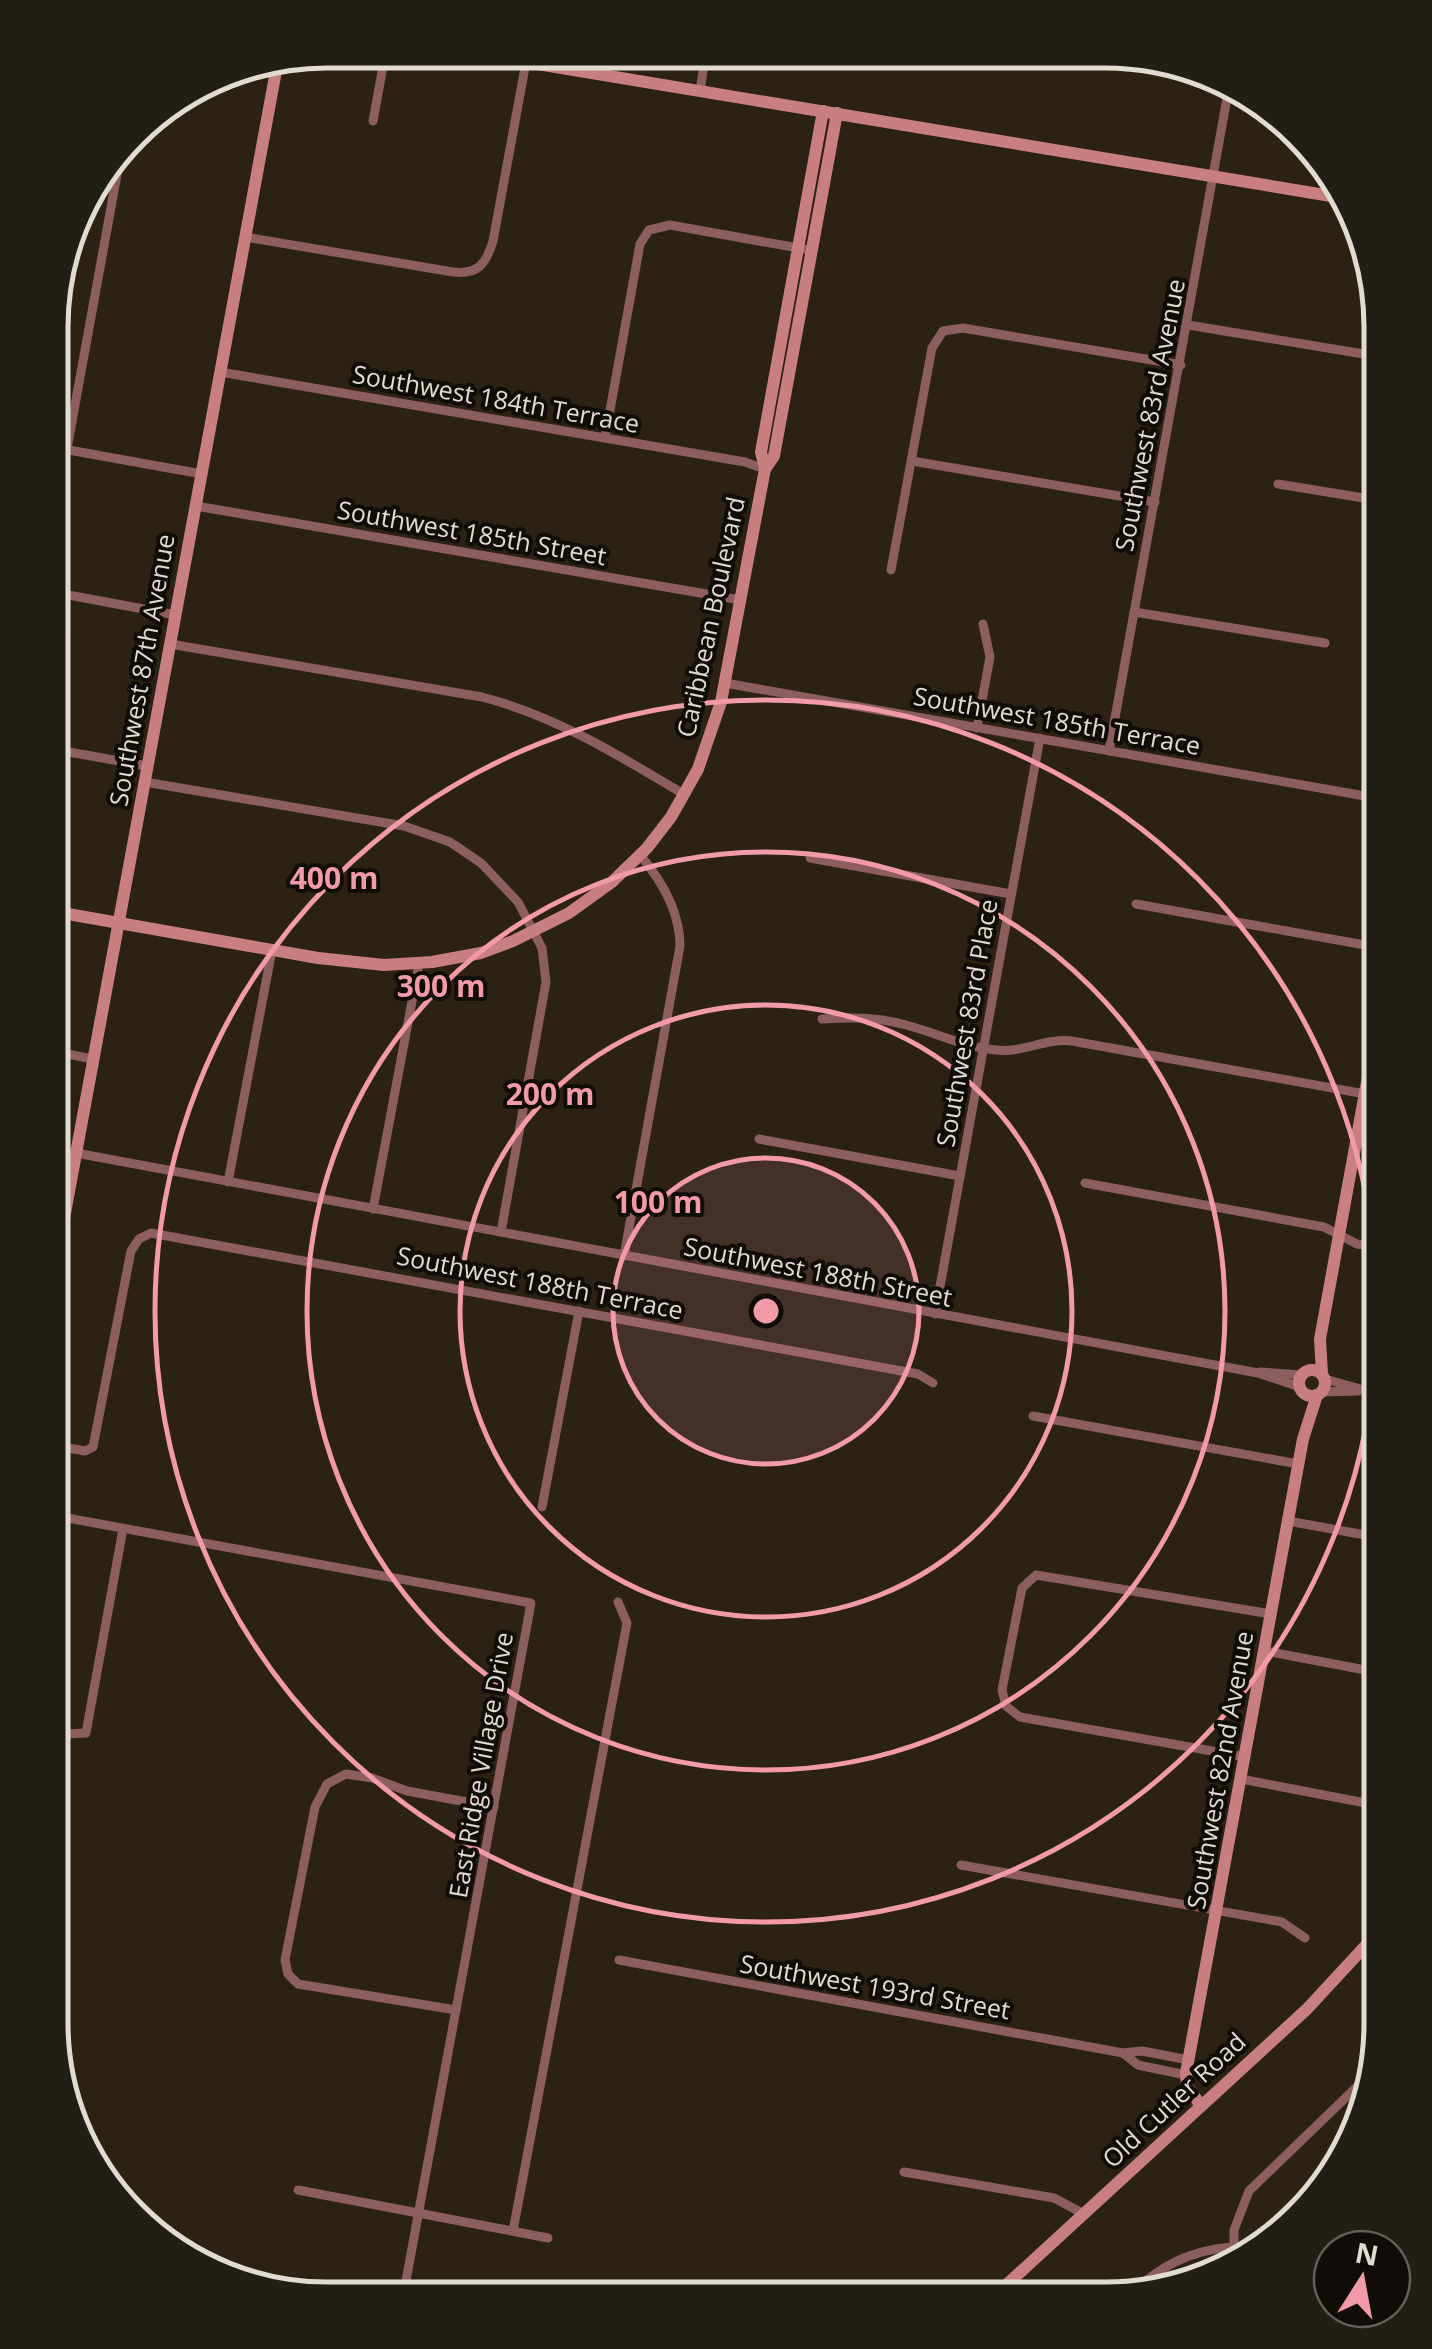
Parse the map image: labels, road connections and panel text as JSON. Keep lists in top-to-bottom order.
{
  "streets": {
    "street": [
      "Southwest 184th Terrace",
      "Southwest 83rd Avenue",
      "Southwest 185th Street",
      "Caribbean Boulevard",
      "Southwest 87th Avenue",
      "Southwest 185th Terrace",
      "Southwest 83rd Place",
      "Southwest 188th Street",
      "Southwest 188th Terrace",
      "East Ridge Village Drive",
      "Southwest 82nd Avenue",
      "Southwest 193rd Street",
      "Old Cutler Road"
    ]
  },
  "crossings": [
    ["Southwest 184th Terrace", "Caribbean Boulevard"],
    ["Southwest 184th Terrace", "Southwest 87th Avenue"],
    ["Southwest 83rd Avenue", "Southwest 185th Terrace"],
    ["Southwest 185th Street", "Caribbean Boulevard"],
    ["Southwest 185th Street", "Southwest 87th Avenue"],
    ["Caribbean Boulevard", "Southwest 87th Avenue"],
    ["Caribbean Boulevard", "Southwest 185th Terrace"],
    ["Southwest 87th Avenue", "Southwest 188th Street"],
    ["Southwest 185th Terrace", "Southwest 83rd Place"],
    ["Southwest 83rd Place", "Southwest 188th Street"],
    ["Southwest 188th Street", "Southwest 82nd Avenue"],
    ["Southwest 82nd Avenue", "Southwest 193rd Street"]
  ],
  "north": "top",
  "rings": [
    "400 m",
    "300 m",
    "200 m",
    "100 m"
  ]
}
